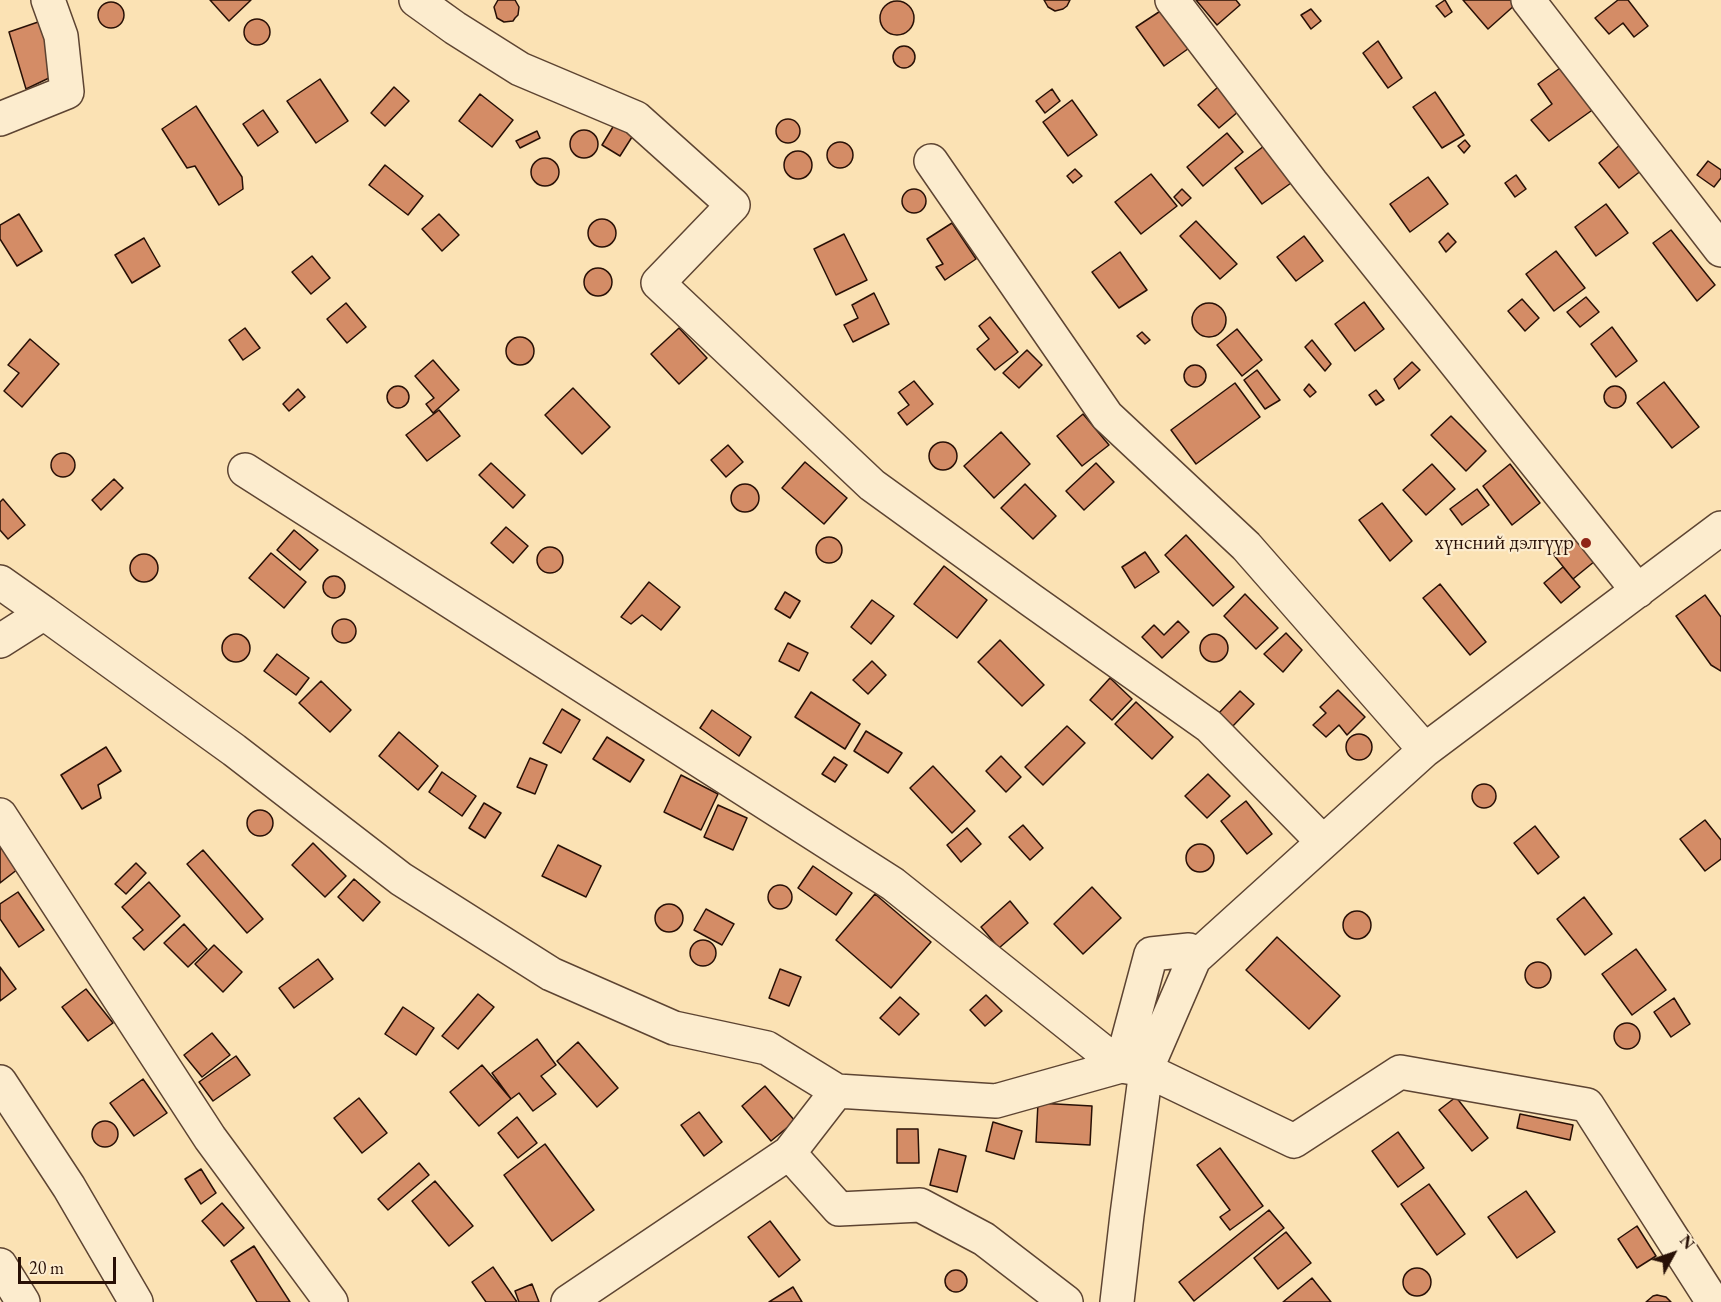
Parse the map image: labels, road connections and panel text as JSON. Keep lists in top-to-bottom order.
{
  "places": ["хүнсний дэлгүүр"],
  "scale_bar": "20 m",
  "north": "top right"
}
